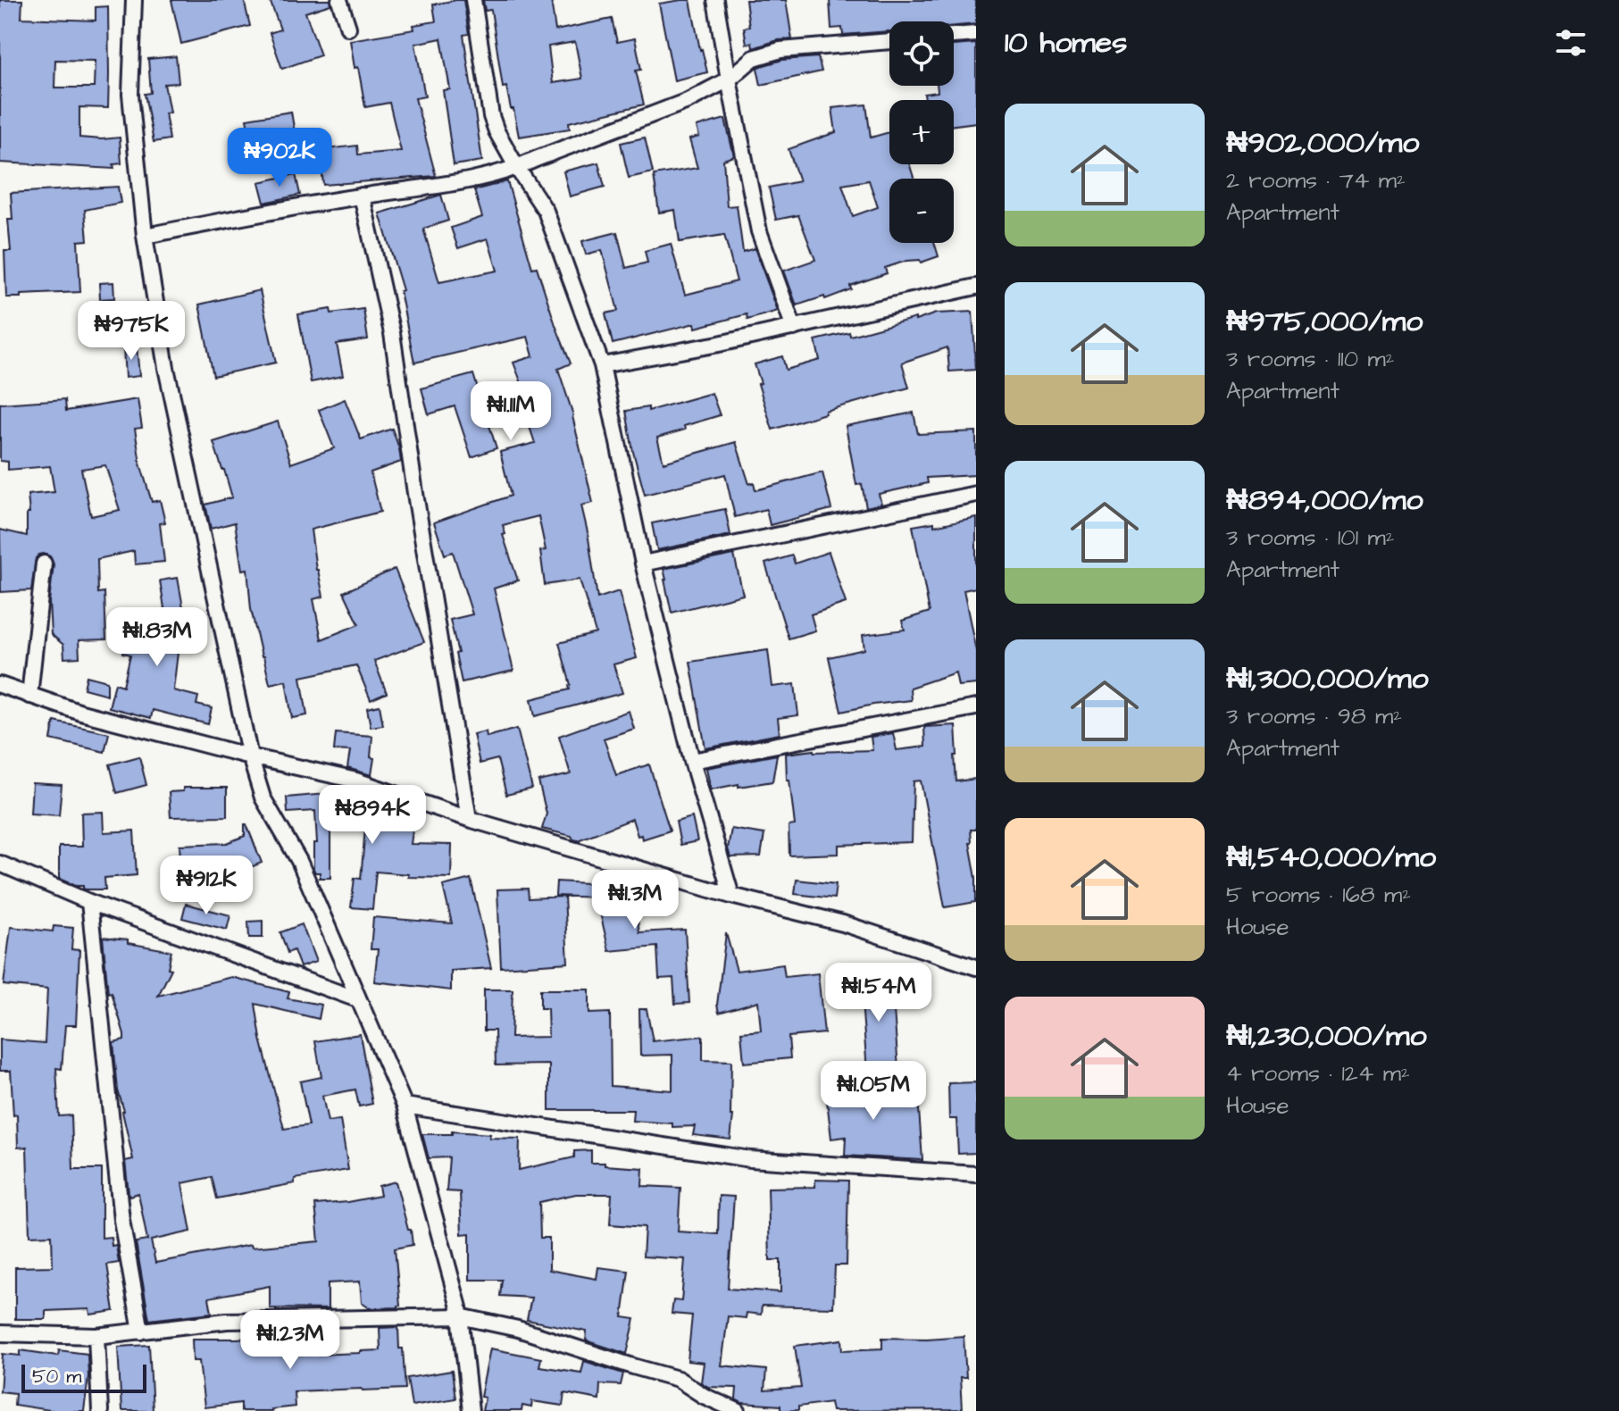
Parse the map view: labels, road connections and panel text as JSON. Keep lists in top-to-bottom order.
{
  "scale_bar": "50 m",
  "page": {
    "heading": "10 homes",
    "map_buttons": ["+", "−"],
    "list": [
      {
        "name": "₦902,000/mo",
        "note": "2 rooms · 74 m² · Apartment"
      },
      {
        "name": "₦975,000/mo",
        "note": "3 rooms · 110 m² · Apartment"
      },
      {
        "name": "₦894,000/mo",
        "note": "3 rooms · 101 m² · Apartment"
      },
      {
        "name": "₦1,300,000/mo",
        "note": "3 rooms · 98 m² · Apartment"
      },
      {
        "name": "₦1,540,000/mo",
        "note": "5 rooms · 168 m² · House"
      },
      {
        "name": "₦1,230,000/mo",
        "note": "4 rooms · 124 m² · House"
      }
    ],
    "price": [
      "₦902K",
      "₦975K",
      "₦1.11M",
      "₦1.83M",
      "₦894K",
      "₦912K",
      "₦1.3M",
      "₦1.54M",
      "₦1.05M",
      "₦1.23M"
    ],
    "scale": "50 m"
  }
}
